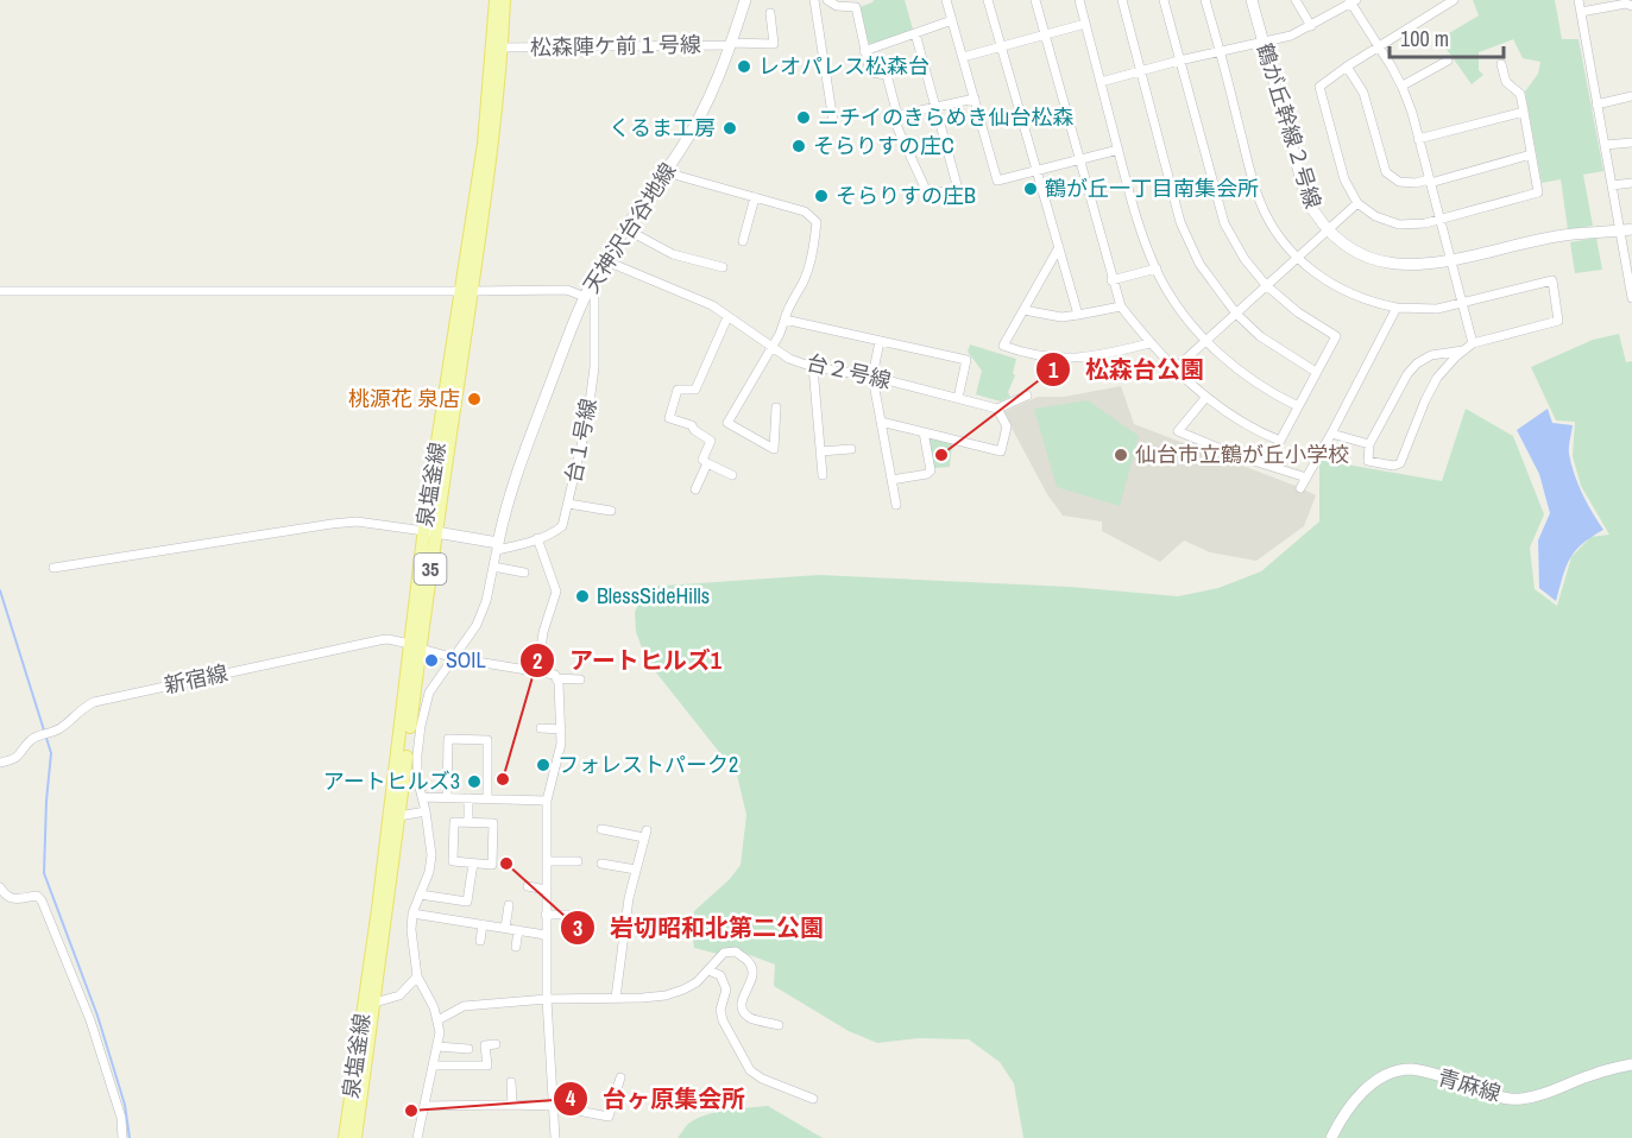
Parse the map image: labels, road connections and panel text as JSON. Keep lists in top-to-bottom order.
{
  "streets": {
    "main road": ["泉塩釜線", "35"],
    "street": [
      "松森陣ケ前１号線",
      "鶴が丘幹線２号線",
      "天神沢台谷地線",
      "台２号線",
      "台１号線",
      "新宿線",
      "青麻線"
    ]
  },
  "crossings": [
    ["松森陣ケ前１号線", "天神沢台谷地線"],
    ["松森陣ケ前１号線", "泉塩釜線"],
    ["天神沢台谷地線", "台２号線"],
    ["天神沢台谷地線", "台１号線"],
    ["泉塩釜線", "新宿線"]
  ],
  "places": [
    "レオパレス松森台",
    "ニチイのきらめき仙台松森",
    "くるま工房",
    "そらりすの庄C",
    "鶴が丘一丁目南集会所",
    "そらりすの庄B",
    "桃源花 泉店",
    "松森台公園",
    "仙台市立鶴が丘小学校",
    "BlessSideHills",
    "SOIL",
    "フォレストパーク2",
    "アートヒルズ1",
    "アートヒルズ3",
    "岩切昭和北第二公園",
    "台ヶ原集会所"
  ],
  "scale_bar": "100 m"
}
